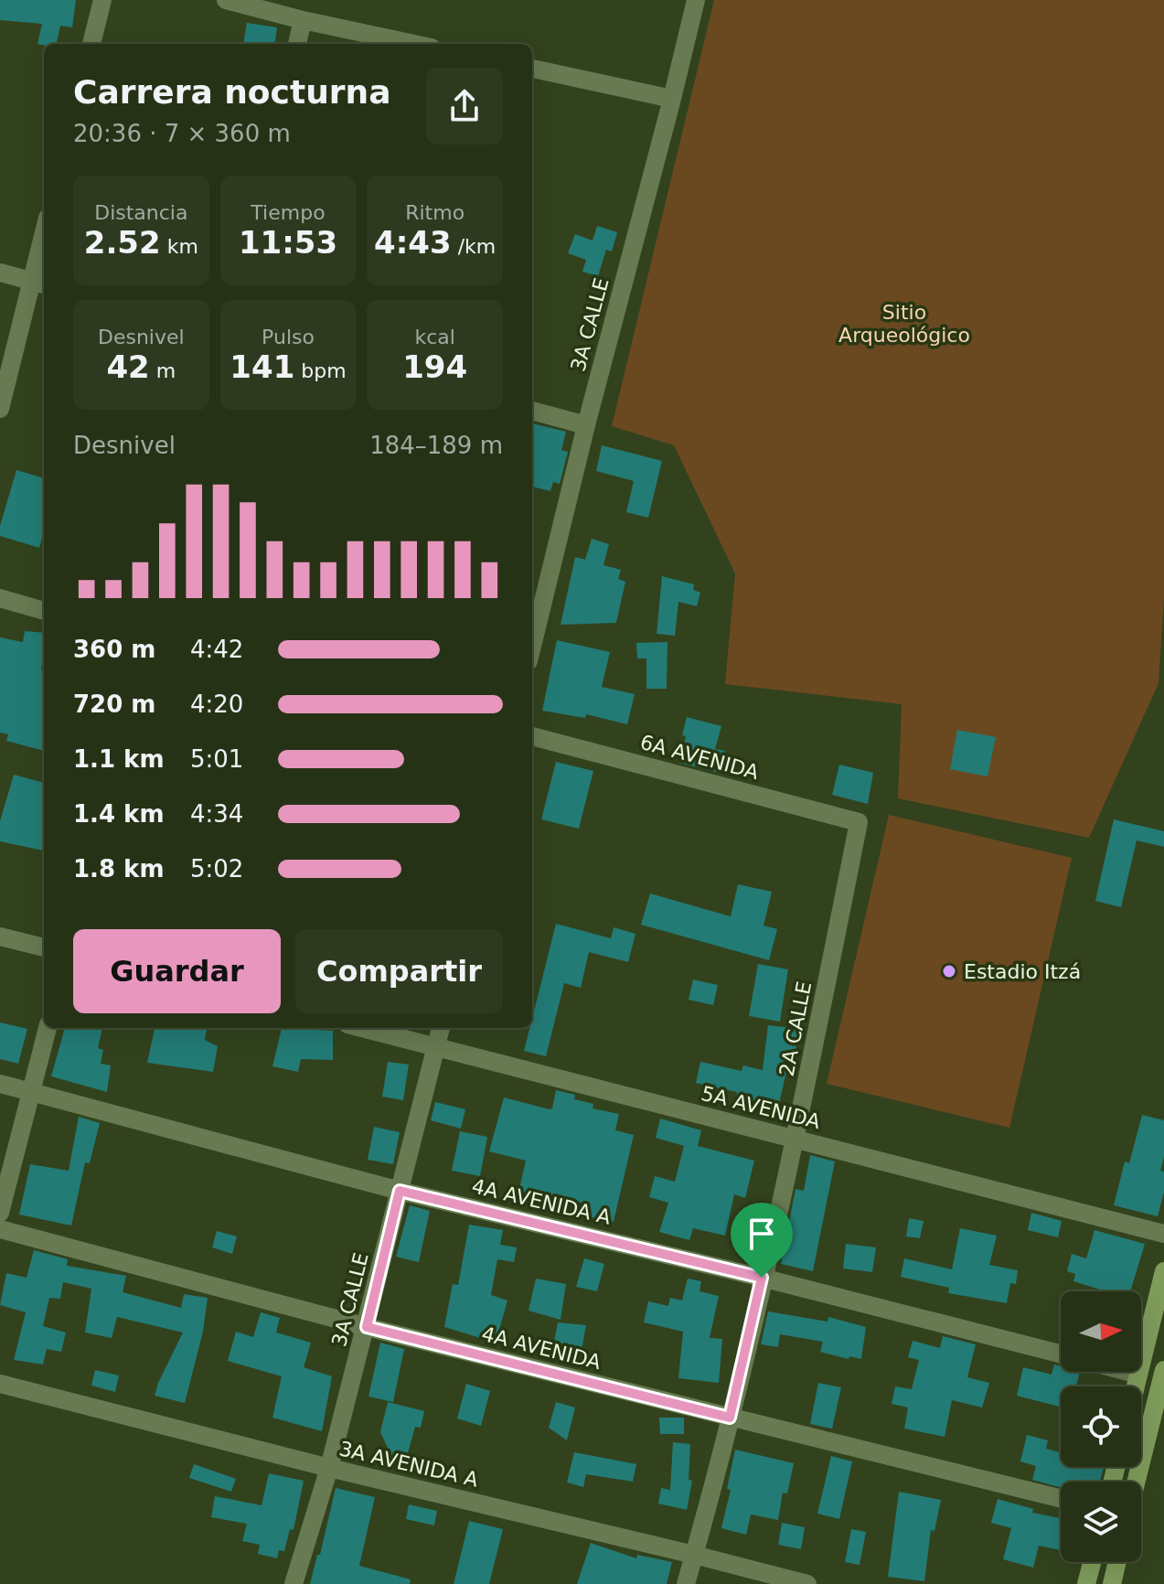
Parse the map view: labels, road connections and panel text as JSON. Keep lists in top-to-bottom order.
{
  "streets": {
    "street": [
      "3A CALLE",
      "6A AVENIDA",
      "2A CALLE",
      "5A AVENIDA",
      "4A AVENIDA A",
      "4A AVENIDA",
      "3A AVENIDA A"
    ]
  },
  "crossings": [
    ["3A CALLE", "5A AVENIDA"],
    ["3A CALLE", "4A AVENIDA A"],
    ["3A CALLE", "4A AVENIDA"],
    ["3A CALLE", "3A AVENIDA A"],
    ["6A AVENIDA", "2A CALLE"],
    ["2A CALLE", "5A AVENIDA"],
    ["2A CALLE", "4A AVENIDA A"],
    ["2A CALLE", "4A AVENIDA"],
    ["2A CALLE", "3A AVENIDA A"]
  ],
  "parks": ["Sitio Arqueológico"],
  "places": ["Estadio Itzá"],
  "north": "right",
  "page": {
    "heading": ["Carrera nocturna", "20:36 · 7 × 360 m"],
    "stats": [
      ["Distancia", "2.52 km"],
      ["Tiempo", "11:53"],
      ["Ritmo", "4:43 /km"],
      ["Desnivel", "42 m"],
      ["Pulso", "141 bpm"],
      ["kcal", "194"]
    ],
    "chart": ["Desnivel", "184–189 m"],
    "list": [
      {
        "name": "360 m",
        "note": "4:42"
      },
      {
        "name": "720 m",
        "note": "4:20"
      },
      {
        "name": "1.1 km",
        "note": "5:01"
      },
      {
        "name": "1.4 km",
        "note": "4:34"
      },
      {
        "name": "1.8 km",
        "note": "5:02"
      }
    ],
    "buttons": ["Guardar", "Compartir"]
  }
}
